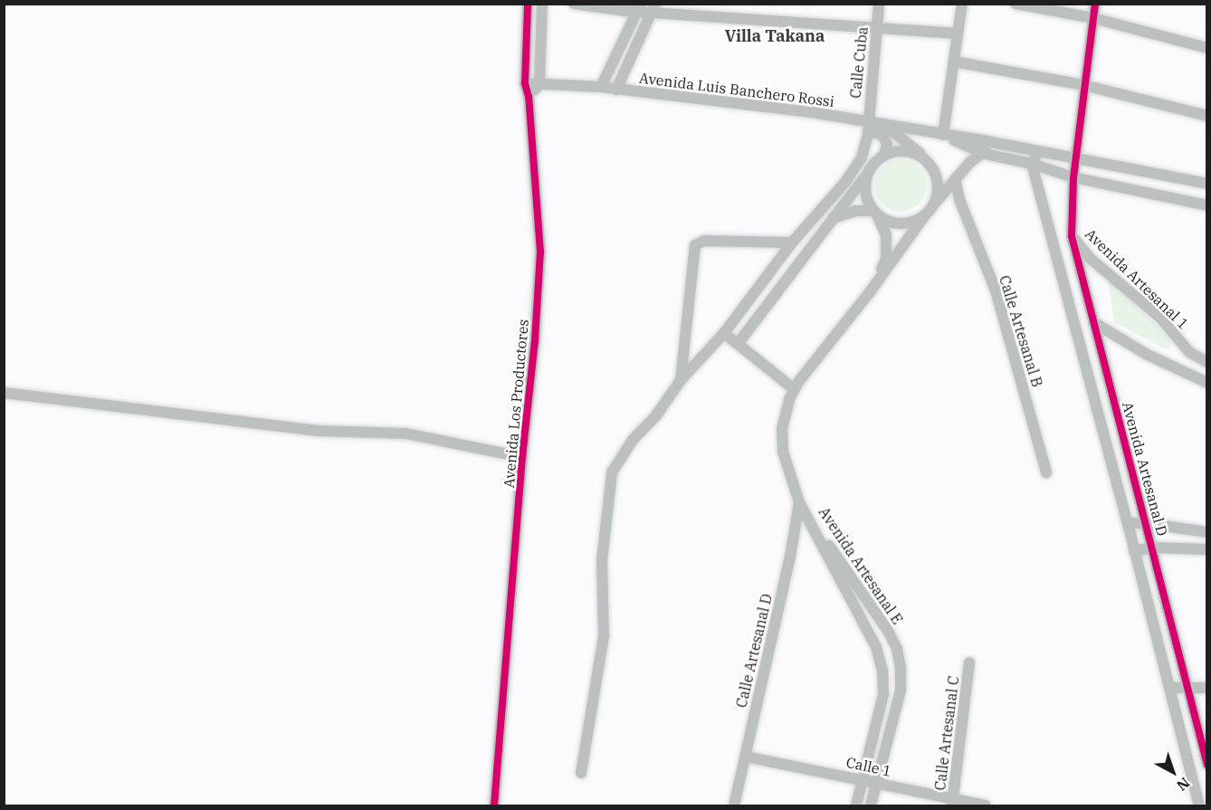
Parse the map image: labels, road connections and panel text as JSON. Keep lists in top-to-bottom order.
{
  "streets": {
    "street": [
      "Calle Cuba",
      "Avenida Luis Banchero Rossi",
      "Avenida Artesanal 1",
      "Calle Artesanal B",
      "Avenida Los Productores",
      "Avenida Artesanal D",
      "Avenida Artesanal E",
      "Calle Artesanal D",
      "Calle Artesanal C",
      "Calle 1"
    ]
  },
  "crossings": [
    ["Calle Cuba", "Avenida Luis Banchero Rossi"],
    ["Avenida Luis Banchero Rossi", "Avenida Los Productores"],
    ["Avenida Artesanal 1", "Avenida Artesanal D"],
    ["Avenida Artesanal E", "Calle Artesanal D"],
    ["Avenida Artesanal E", "Calle 1"],
    ["Calle Artesanal D", "Calle 1"],
    ["Calle Artesanal C", "Calle 1"]
  ],
  "districts": ["Villa Takana"],
  "north": "bottom right"
}
